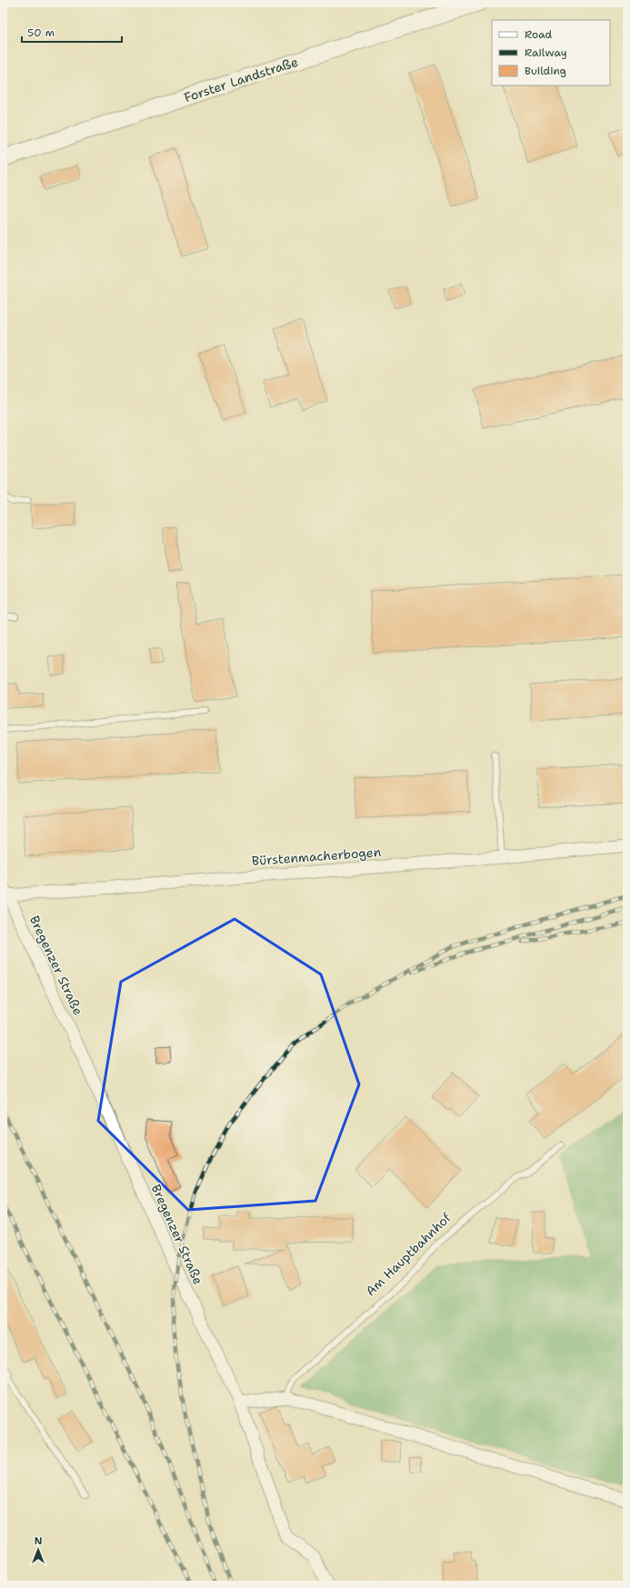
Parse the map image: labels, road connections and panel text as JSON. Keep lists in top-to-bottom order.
{
  "streets": {
    "main road": ["Forster Landstraße"],
    "street": ["Bürstenmacherbogen", "Bregenzer Straße"],
    "lane": ["Am Hauptbahnhof"]
  },
  "crossings": [
    ["Bürstenmacherbogen", "Bregenzer Straße"]
  ],
  "legend": ["Road", "Railway", "Building"],
  "scale_bar": "50 m",
  "north": "top"
}
